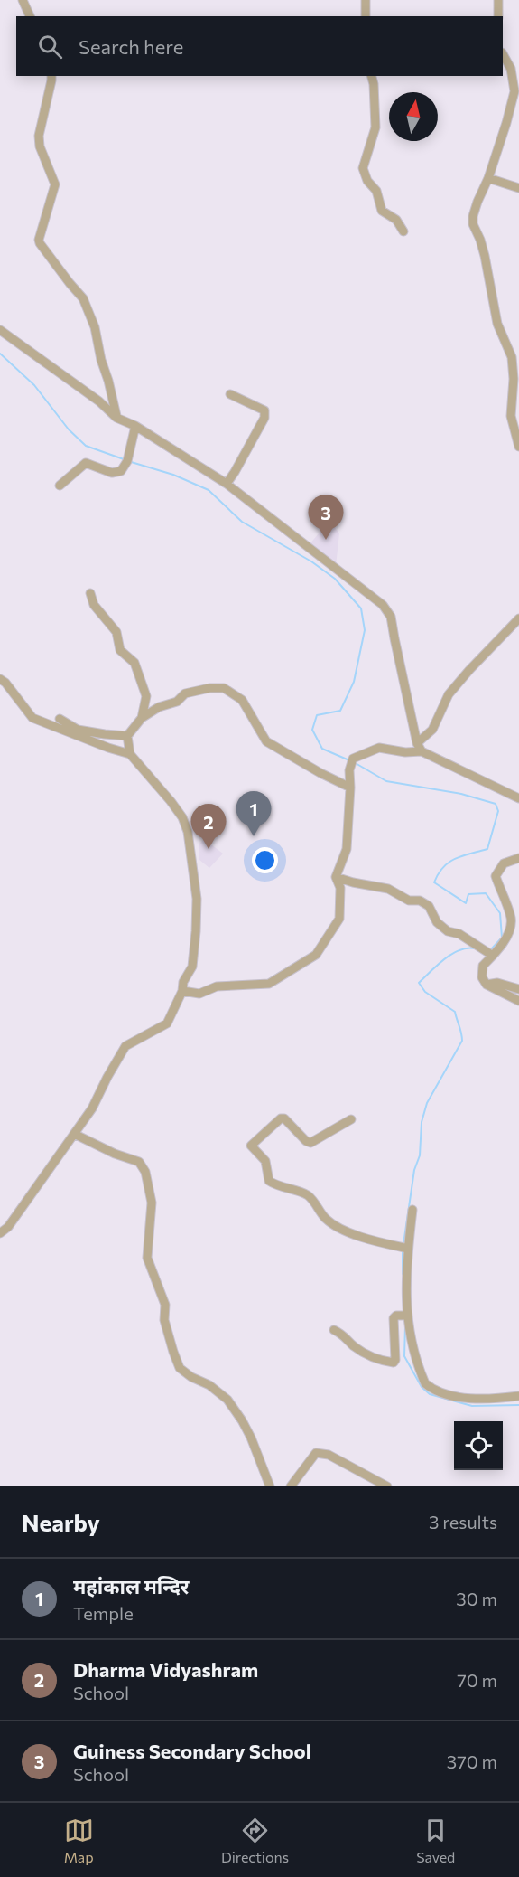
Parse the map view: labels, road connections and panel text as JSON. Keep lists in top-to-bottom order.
{
  "north": "top",
  "page": {
    "search": "Search here",
    "pins": ["3", "1", "2"],
    "heading": ["Nearby", "3 results"],
    "list": [
      {
        "mark": "1",
        "name": "महांकाल मन्दिर",
        "note": "Temple",
        "value": "30 m"
      },
      {
        "mark": "2",
        "name": "Dharma Vidyashram",
        "note": "School",
        "value": "70 m"
      },
      {
        "mark": "3",
        "name": "Guiness Secondary School",
        "note": "School",
        "value": "370 m"
      }
    ],
    "nav": ["Map", "Directions", "Saved"]
  }
}
